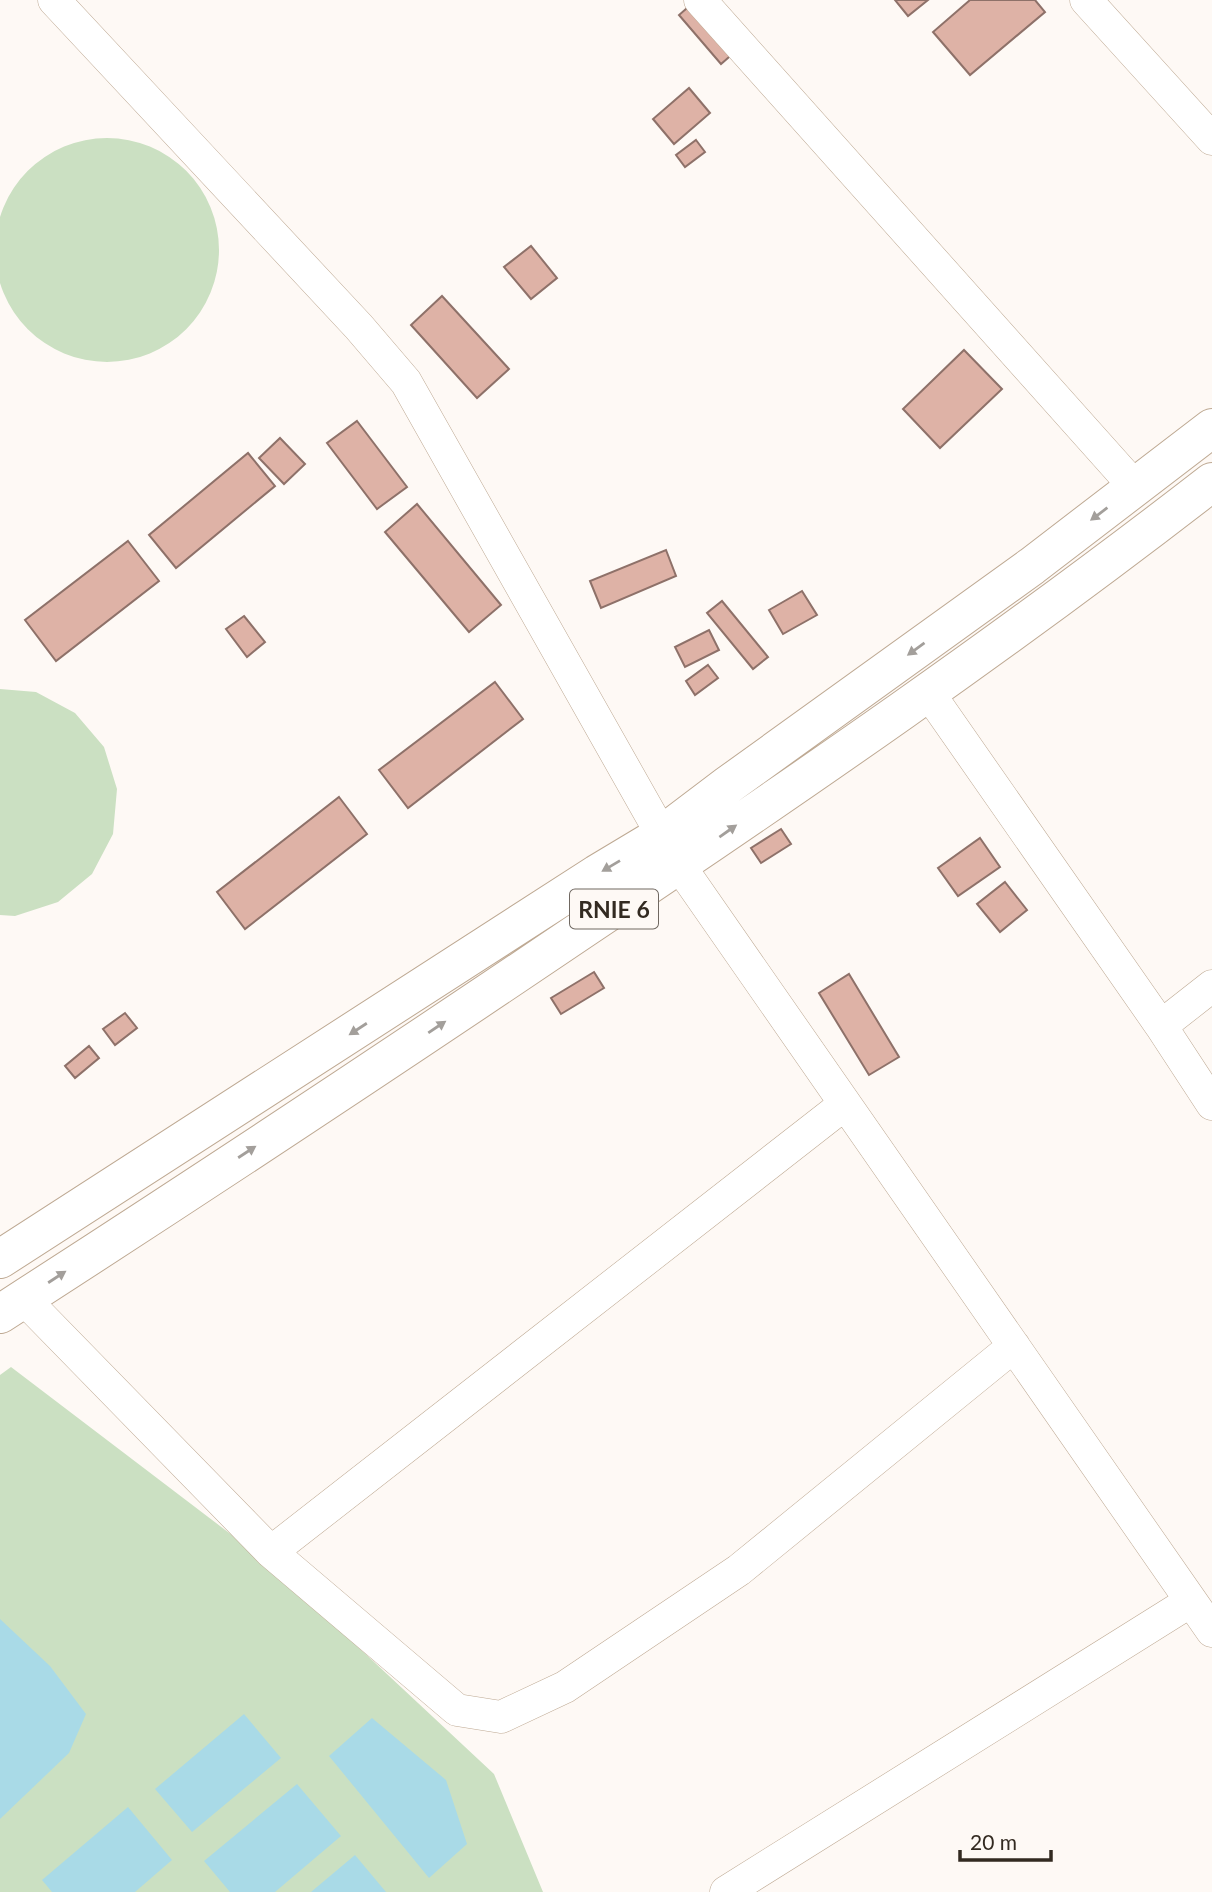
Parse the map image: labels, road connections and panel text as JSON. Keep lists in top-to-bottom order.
{
  "streets": {
    "main road": ["RNIE 6"]
  },
  "scale_bar": "20 m"
}
